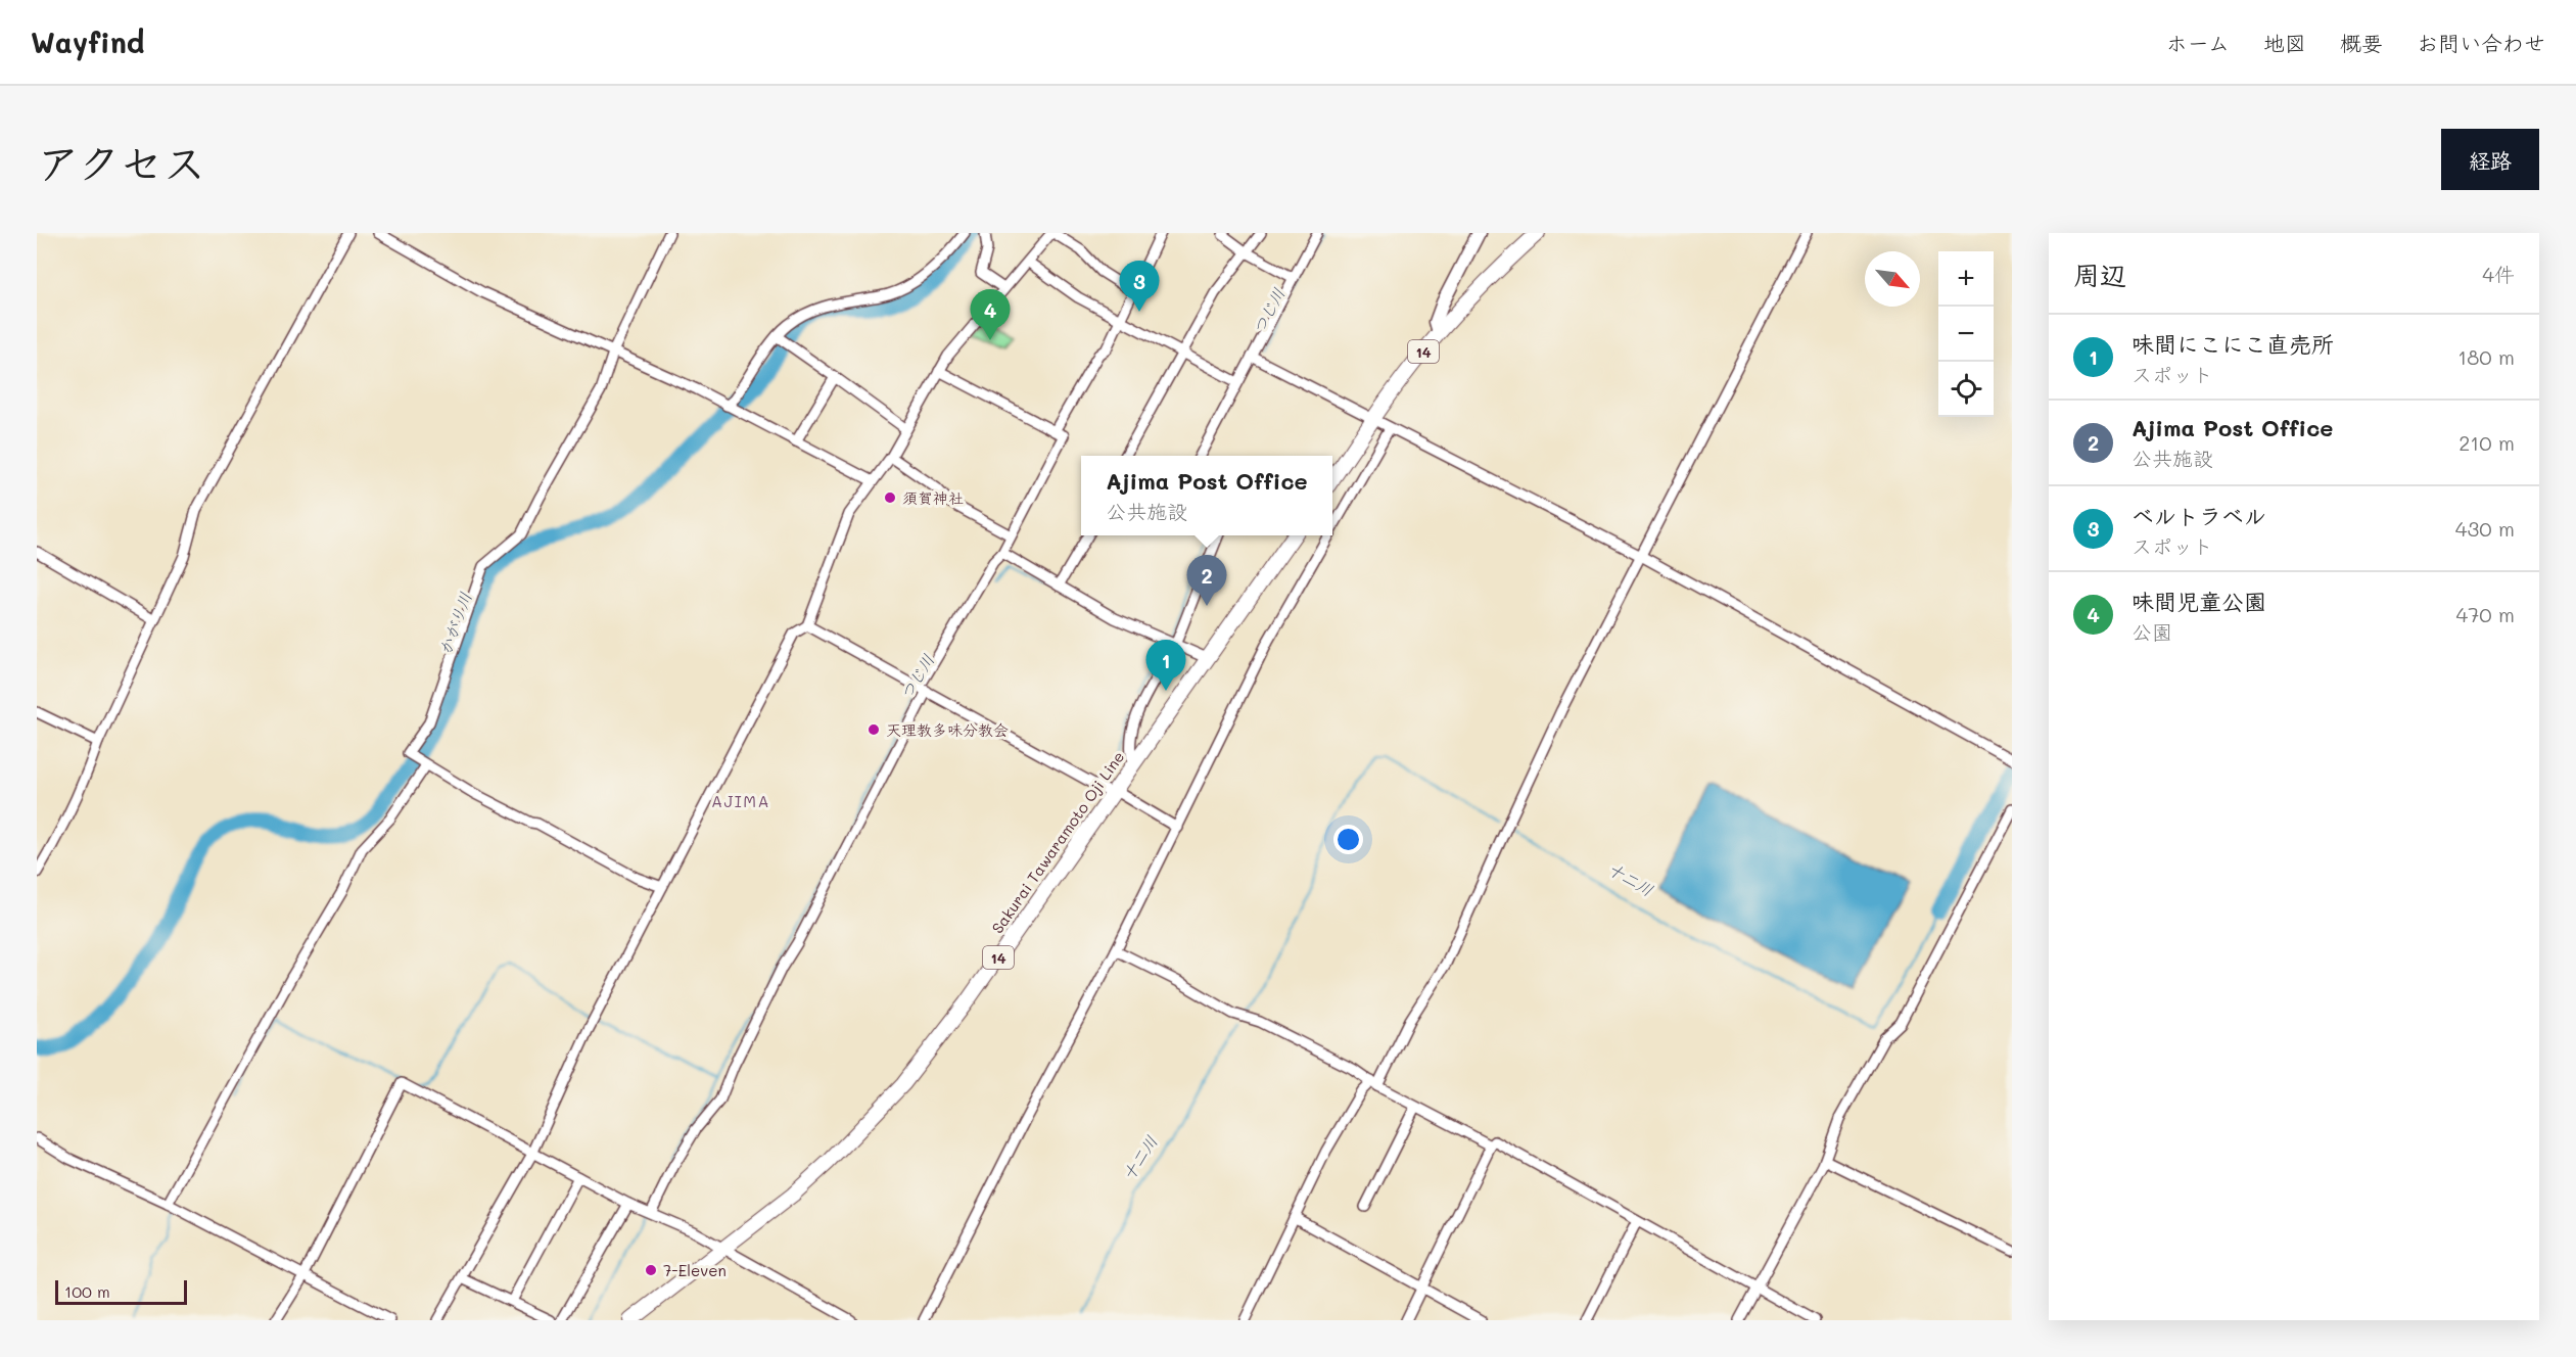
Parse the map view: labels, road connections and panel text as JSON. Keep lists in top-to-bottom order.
{
  "streets": {
    "main road": ["14", "Sakurai Tawaramoto Oji Line"]
  },
  "districts": ["AJIMA"],
  "water": ["つじ川", "かがり川", "十二川"],
  "places": ["須賀神社", "天理教多味分教会", "7-Eleven"],
  "scale_bar": "100 m",
  "north": "bottom right",
  "page": {
    "header": "Wayfind",
    "nav": [
      "ホーム",
      "地図",
      "概要",
      "お問い合わせ"
    ],
    "title": "アクセス",
    "buttons": "経路",
    "heading": ["周辺", "4件"],
    "map_buttons": ["+", "−"],
    "pins": [
      "3",
      "4",
      "2",
      "1"
    ],
    "list": [
      {
        "mark": "1",
        "name": "味間にこにこ直売所",
        "note": "スポット",
        "value": "180 m"
      },
      {
        "mark": "2",
        "name": "Ajima Post Office",
        "note": "公共施設",
        "value": "210 m"
      },
      {
        "mark": "3",
        "name": "ベルトラベル",
        "note": "スポット",
        "value": "430 m"
      },
      {
        "mark": "4",
        "name": "味間児童公園",
        "note": "公園",
        "value": "470 m"
      }
    ],
    "popup": ["Ajima Post Office", "公共施設"],
    "scale": "100 m"
  }
}
